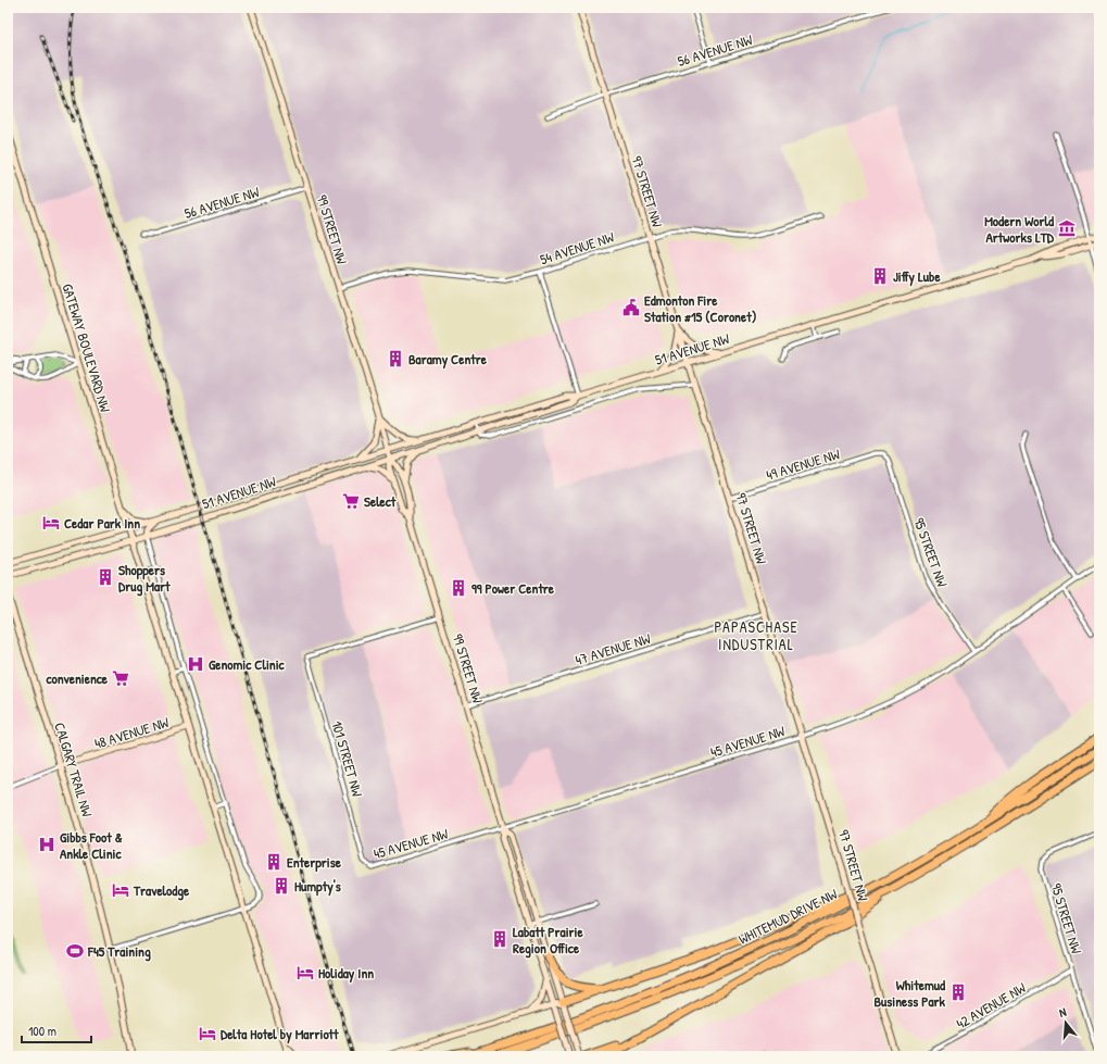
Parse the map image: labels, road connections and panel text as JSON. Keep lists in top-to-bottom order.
{
  "streets": {
    "highway": ["WHITEMUD DRIVE NW"],
    "main road": [
      "97 STREET NW",
      "99 STREET NW",
      "GATEWAY BOULEVARD NW",
      "51 AVENUE NW",
      "48 AVENUE NW",
      "CALGARY TRAIL NW"
    ],
    "street": [
      "56 AVENUE NW",
      "54 AVENUE NW",
      "49 AVENUE NW",
      "95 STREET NW",
      "47 AVENUE NW",
      "45 AVENUE NW",
      "101 STREET NW",
      "42 AVENUE NW"
    ]
  },
  "crossings": [
    ["56 AVENUE NW", "97 STREET NW"],
    ["56 AVENUE NW", "99 STREET NW"],
    ["97 STREET NW", "54 AVENUE NW"],
    ["97 STREET NW", "51 AVENUE NW"],
    ["97 STREET NW", "49 AVENUE NW"],
    ["97 STREET NW", "47 AVENUE NW"],
    ["97 STREET NW", "45 AVENUE NW"],
    ["99 STREET NW", "54 AVENUE NW"],
    ["99 STREET NW", "51 AVENUE NW"],
    ["99 STREET NW", "47 AVENUE NW"],
    ["99 STREET NW", "45 AVENUE NW"],
    ["99 STREET NW", "101 STREET NW"],
    ["GATEWAY BOULEVARD NW", "51 AVENUE NW"],
    ["GATEWAY BOULEVARD NW", "48 AVENUE NW"],
    ["49 AVENUE NW", "95 STREET NW"],
    ["95 STREET NW", "45 AVENUE NW"],
    ["95 STREET NW", "42 AVENUE NW"],
    ["48 AVENUE NW", "CALGARY TRAIL NW"],
    ["45 AVENUE NW", "101 STREET NW"]
  ],
  "districts": ["PAPASCHASE INDUSTRIAL"],
  "places": {
    "museum": ["Modern World Artworks LTD"],
    "building": [
      "Jiffy Lube",
      "Baramy Centre",
      "Shoppers Drug Mart",
      "99 Power Centre",
      "Enterprise",
      "Humpty's",
      "Labatt Prairie Region Office",
      "Whitemud Business Park"
    ],
    "public building": ["Edmonton Fire Station #15 (Coronet)"],
    "supermarket": ["Select", "convenience"],
    "hotel": [
      "Cedar Park Inn",
      "Travelodge",
      "Holiday Inn",
      "Delta Hotel by Marriott"
    ],
    "hospital": ["Genomic Clinic", "Gibbs Foot & Ankle Clinic"],
    "sports": ["F45 Training"]
  },
  "scale_bar": "100 m",
  "north": "top"
}
